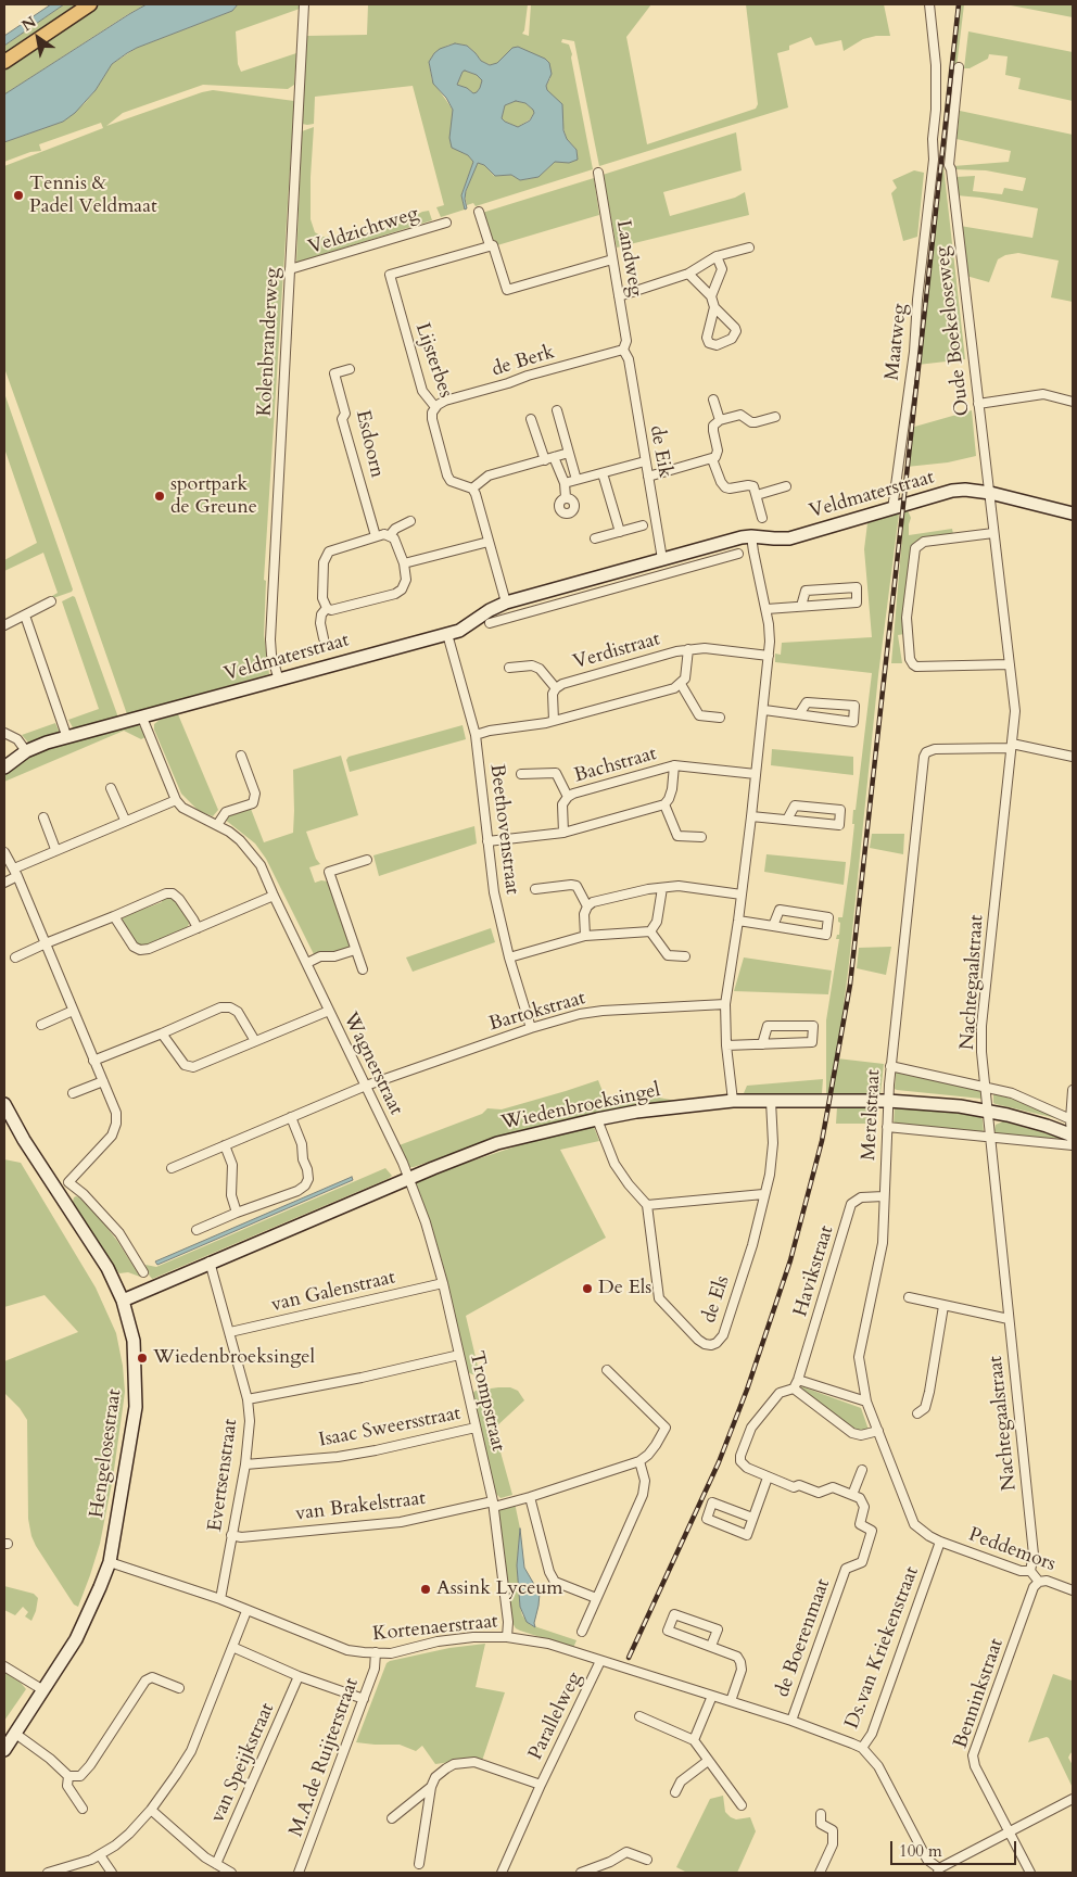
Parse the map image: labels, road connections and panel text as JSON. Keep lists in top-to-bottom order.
{
  "streets": {
    "street": [
      "Veldzichtweg",
      "Landweg",
      "Oude Boekeloseweg",
      "Kolenbranderweg",
      "Maatweg",
      "Lijsterbes",
      "de Berk",
      "Esdoorn",
      "de Eik",
      "Veldmaterstraat",
      "Verdistraat",
      "Bachstraat",
      "Beethovenstraat",
      "Nachtegaalstraat",
      "Bartokstraat",
      "Wagnerstraat",
      "Wiedenbroeksingel",
      "Merelstraat",
      "Havikstraat",
      "van Galenstraat",
      "de Els",
      "Trompstraat",
      "Isaac Sweersstraat",
      "Hengelosestraat",
      "Evertsenstraat",
      "van Brakelstraat",
      "Peddemors",
      "Kortenaerstraat",
      "de Boerenmaat",
      "Ds.van Kriekenstraat",
      "Benninkstraat",
      "Parallelweg",
      "M.A.de Ruijterstraat",
      "van Speijkstraat"
    ]
  },
  "crossings": [
    ["Veldzichtweg", "Kolenbranderweg"],
    ["Landweg", "de Berk"],
    ["Landweg", "de Eik"],
    ["Oude Boekeloseweg", "Veldmaterstraat"],
    ["Oude Boekeloseweg", "Nachtegaalstraat"],
    ["Kolenbranderweg", "Veldmaterstraat"],
    ["Maatweg", "Veldmaterstraat"],
    ["Lijsterbes", "de Berk"],
    ["de Berk", "de Eik"],
    ["de Eik", "Veldmaterstraat"],
    ["Veldmaterstraat", "Beethovenstraat"],
    ["Veldmaterstraat", "Nachtegaalstraat"],
    ["Beethovenstraat", "Bartokstraat"],
    ["Nachtegaalstraat", "Wiedenbroeksingel"],
    ["Nachtegaalstraat", "Merelstraat"],
    ["Nachtegaalstraat", "Peddemors"],
    ["Bartokstraat", "Wagnerstraat"],
    ["Wagnerstraat", "Wiedenbroeksingel"],
    ["Wagnerstraat", "Trompstraat"],
    ["Wiedenbroeksingel", "Merelstraat"],
    ["Wiedenbroeksingel", "de Els"],
    ["Wiedenbroeksingel", "Trompstraat"],
    ["Wiedenbroeksingel", "Hengelosestraat"],
    ["Wiedenbroeksingel", "Evertsenstraat"],
    ["Merelstraat", "Havikstraat"],
    ["Merelstraat", "Peddemors"],
    ["Merelstraat", "Ds.van Kriekenstraat"],
    ["van Galenstraat", "Trompstraat"],
    ["van Galenstraat", "Evertsenstraat"],
    ["Trompstraat", "Isaac Sweersstraat"],
    ["Trompstraat", "van Brakelstraat"],
    ["Trompstraat", "Kortenaerstraat"],
    ["Isaac Sweersstraat", "Evertsenstraat"],
    ["Hengelosestraat", "Kortenaerstraat"],
    ["Evertsenstraat", "van Brakelstraat"],
    ["Evertsenstraat", "Kortenaerstraat"],
    ["Peddemors", "Ds.van Kriekenstraat"],
    ["Peddemors", "Benninkstraat"],
    ["Kortenaerstraat", "de Boerenmaat"],
    ["Kortenaerstraat", "Ds.van Kriekenstraat"],
    ["Kortenaerstraat", "Parallelweg"],
    ["Kortenaerstraat", "M.A.de Ruijterstraat"]
  ],
  "places": [
    "Tennis & Padel Veldmaat",
    "sportpark de Greune",
    "De Els",
    "Wiedenbroeksingel",
    "Assink Lyceum"
  ],
  "scale_bar": "100 m",
  "north": "top left"
}
